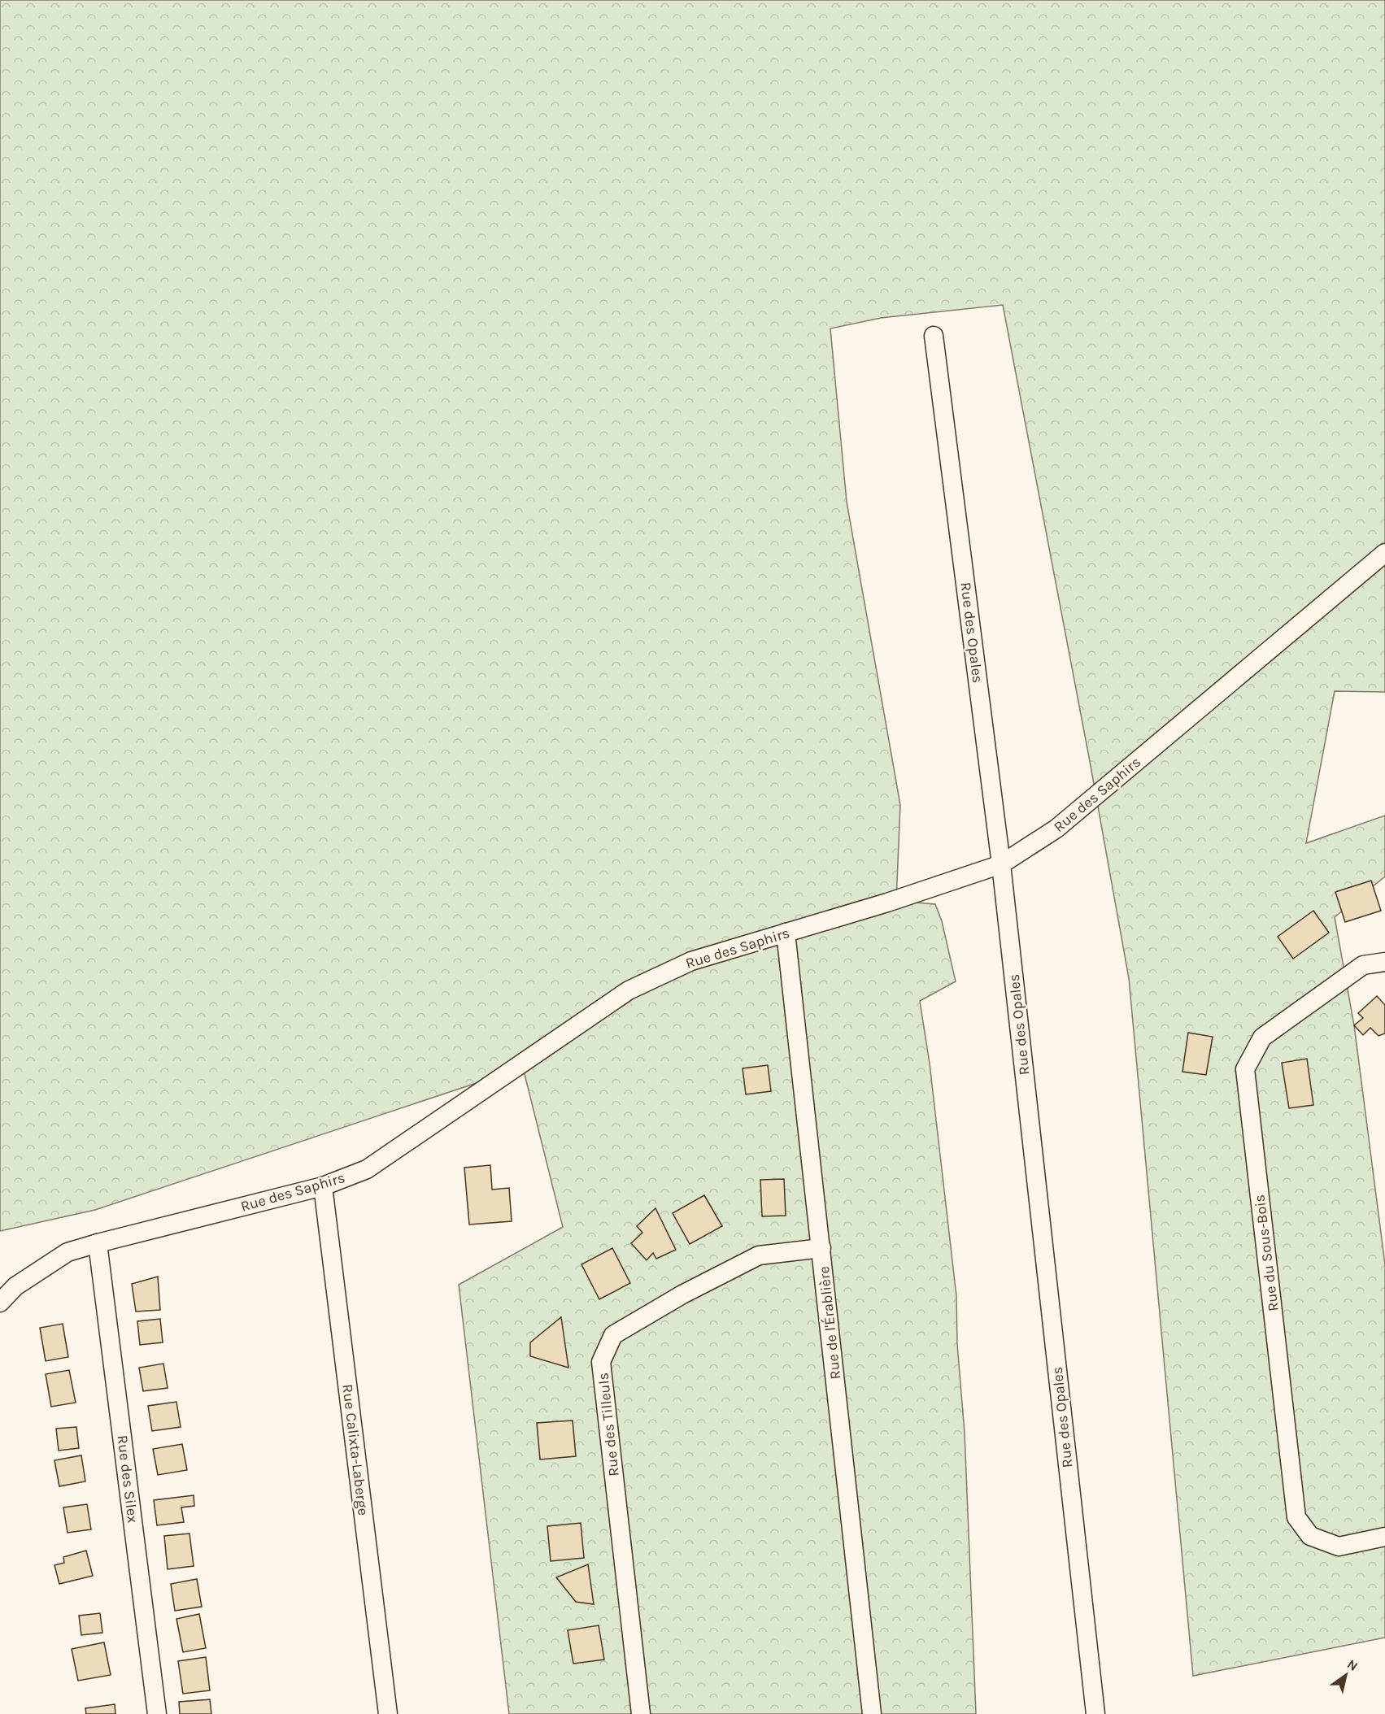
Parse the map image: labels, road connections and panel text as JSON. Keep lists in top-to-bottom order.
{
  "streets": {
    "street": [
      "Rue des Opales",
      "Rue des Saphirs",
      "Rue du Sous-Bois",
      "Rue de l'Érablière",
      "Rue des Tilleuls",
      "Rue Calixta-Laberge",
      "Rue des Silex"
    ]
  },
  "crossings": [
    ["Rue des Opales", "Rue des Saphirs"],
    ["Rue des Saphirs", "Rue de l'Érablière"],
    ["Rue des Saphirs", "Rue Calixta-Laberge"],
    ["Rue des Saphirs", "Rue des Silex"],
    ["Rue de l'Érablière", "Rue des Tilleuls"]
  ],
  "north": "top right"
}
